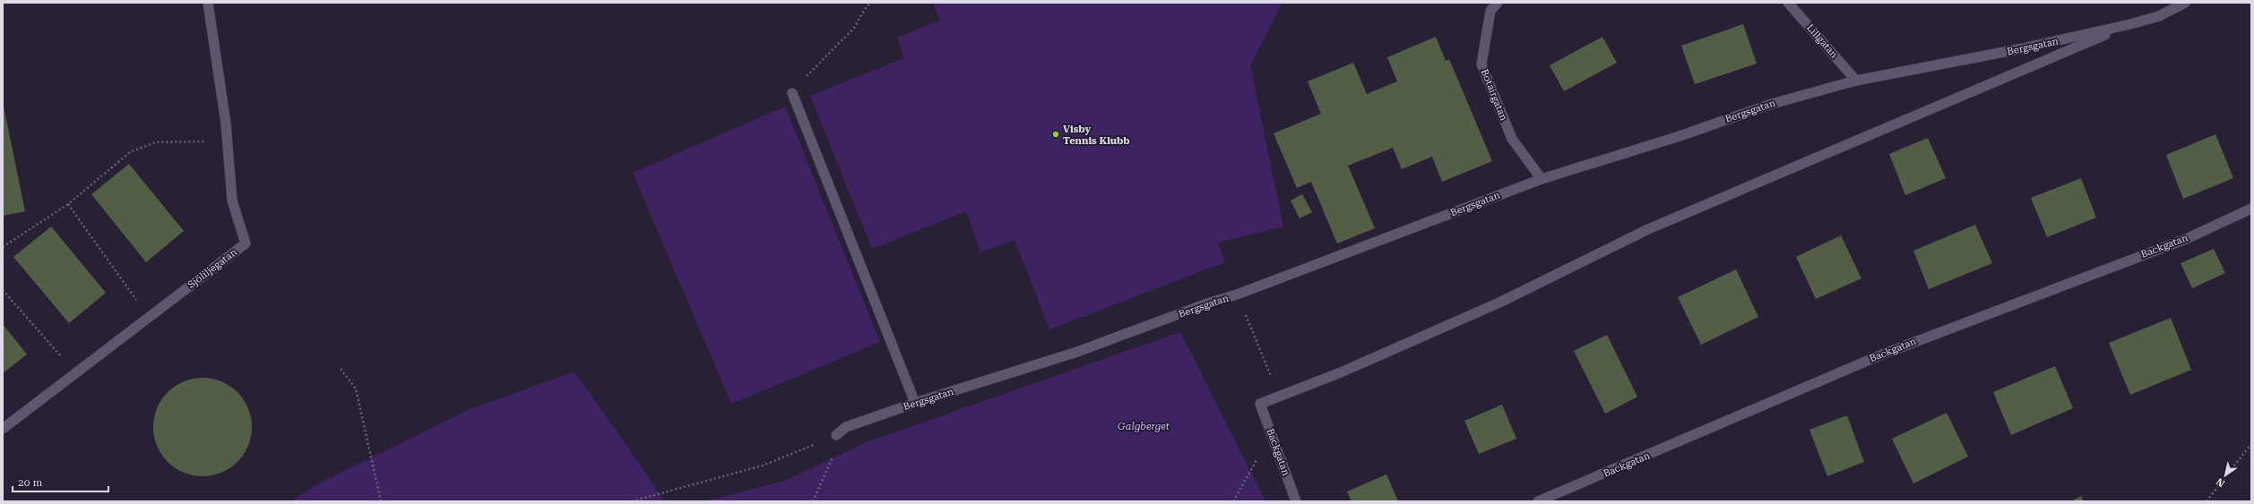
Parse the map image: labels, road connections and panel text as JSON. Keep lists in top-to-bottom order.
{
  "streets": {
    "street": [
      "Lillgatan",
      "Bergsgatan",
      "Botairgatan",
      "Backgatan",
      "Sjöliljegatan"
    ]
  },
  "crossings": [
    ["Lillgatan", "Bergsgatan"],
    ["Bergsgatan", "Botairgatan"],
    ["Bergsgatan", "Backgatan"]
  ],
  "parks": ["Galgberget"],
  "places": ["Visby Tennis Klubb"],
  "scale_bar": "20 m",
  "north": "bottom left"
}
